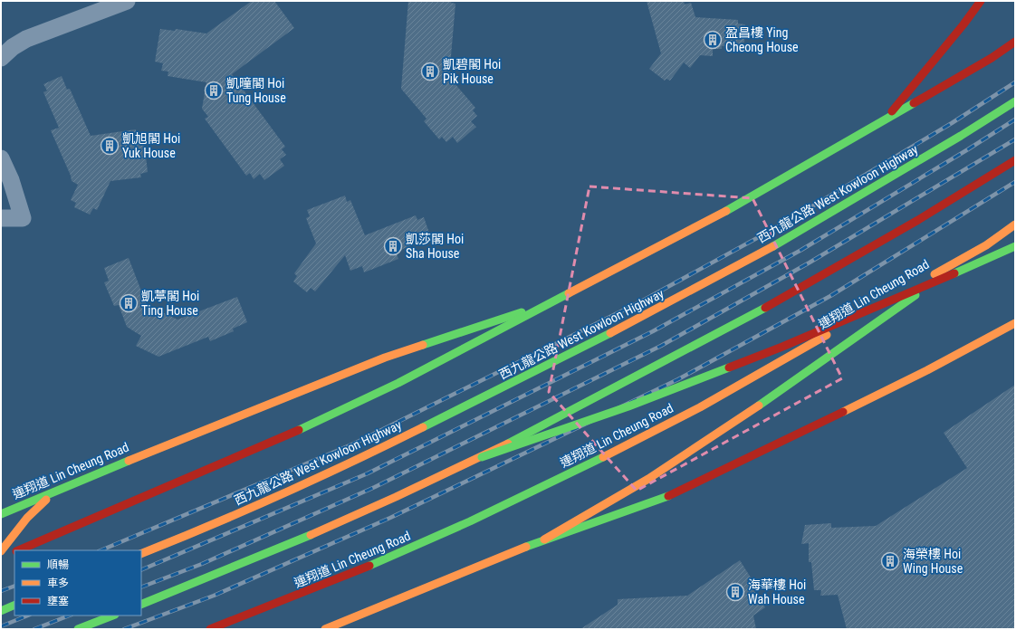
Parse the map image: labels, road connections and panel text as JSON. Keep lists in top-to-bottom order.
{
  "streets": {
    "main road": ["西九龍公路 West Kowloon Highway", "連翔道 Lin Cheung Road"]
  },
  "places": {
    "building": [
      "盈昌樓 Ying Cheong House",
      "凱碧閣 Hoi Pik House",
      "凱曈閣 Hoi Tung House",
      "凱旭閣 Hoi Yuk House",
      "凱莎閣 Hoi Sha House",
      "凱葶閣 Hoi Ting House",
      "海榮樓 Hoi Wing House",
      "海華樓 Hoi Wah House"
    ]
  },
  "legend": ["順暢", "車多", "壅塞"]
}
